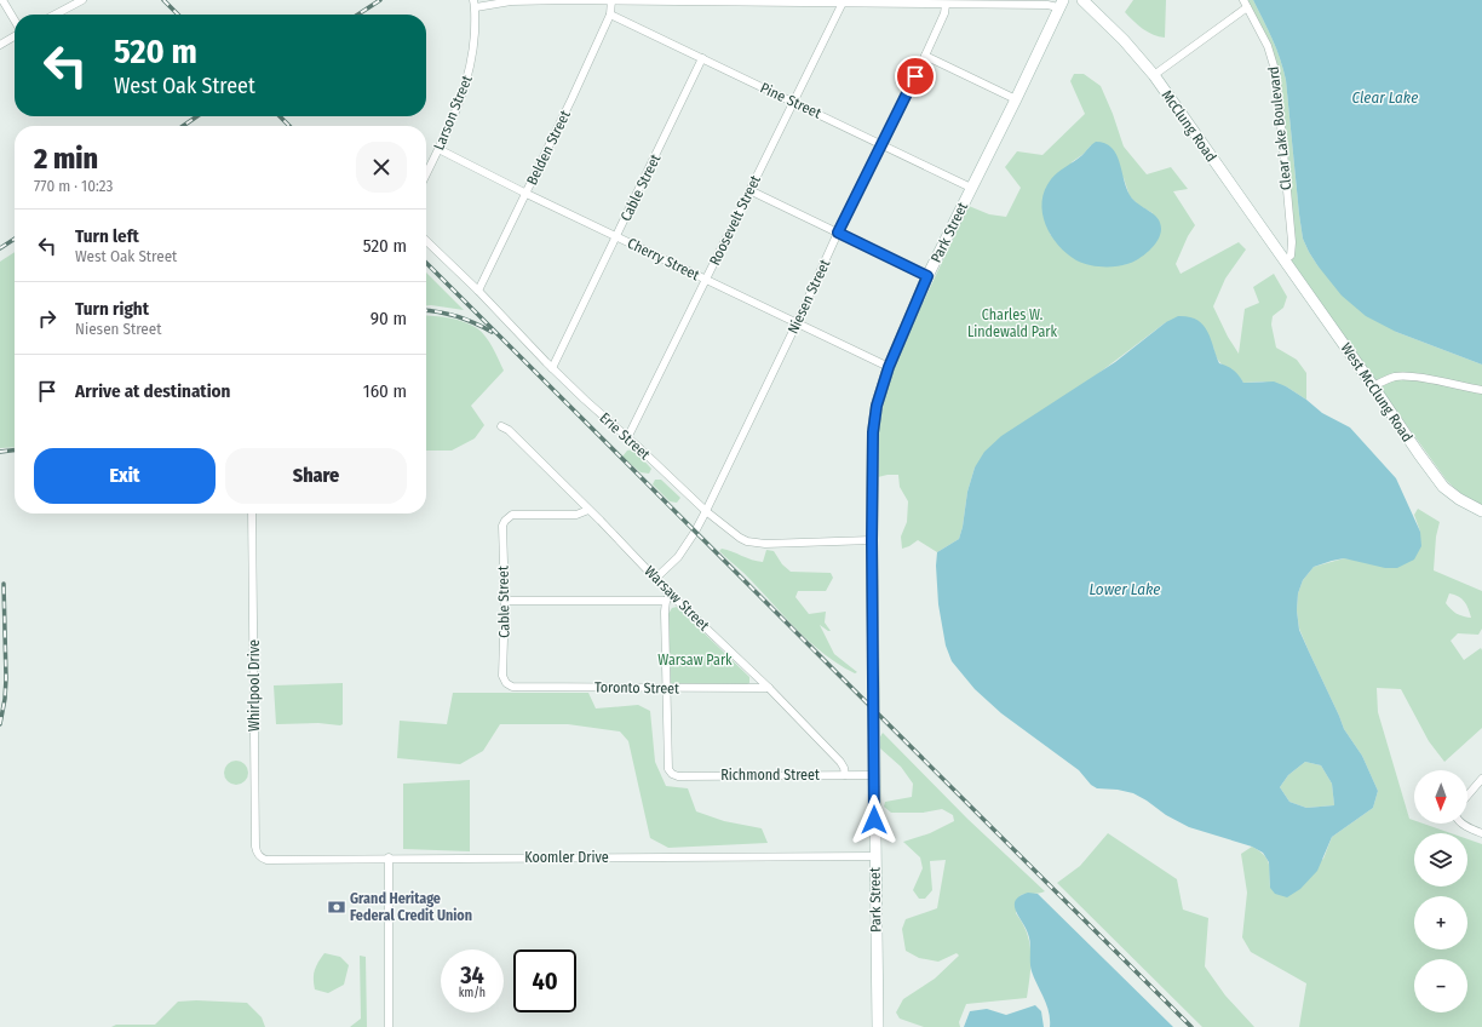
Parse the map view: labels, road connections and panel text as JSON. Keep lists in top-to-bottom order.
{
  "streets": {
    "street": [
      "Pine Street",
      "Larson Street",
      "McClung Road",
      "Clear Lake Boulevard",
      "Belden Street",
      "Cable Street",
      "Roosevelt Street",
      "Park Street",
      "Cherry Street",
      "Niesen Street",
      "West McClung Road",
      "Erie Street",
      "Warsaw Street",
      "Whirlpool Drive",
      "Toronto Street",
      "Richmond Street",
      "Koomler Drive"
    ]
  },
  "crossings": [
    ["Pine Street", "Belden Street"],
    ["Pine Street", "Cable Street"],
    ["Pine Street", "Roosevelt Street"],
    ["Pine Street", "Park Street"],
    ["Pine Street", "Niesen Street"],
    ["Larson Street", "Cherry Street"],
    ["McClung Road", "Clear Lake Boulevard"],
    ["McClung Road", "West McClung Road"],
    ["Clear Lake Boulevard", "West McClung Road"],
    ["Belden Street", "Cherry Street"],
    ["Belden Street", "Erie Street"],
    ["Cable Street", "Cherry Street"],
    ["Cable Street", "Erie Street"],
    ["Cable Street", "Warsaw Street"],
    ["Cable Street", "Toronto Street"],
    ["Roosevelt Street", "Cherry Street"],
    ["Roosevelt Street", "Erie Street"],
    ["Park Street", "Cherry Street"],
    ["Park Street", "Erie Street"],
    ["Park Street", "Richmond Street"],
    ["Park Street", "Koomler Drive"],
    ["Cherry Street", "Niesen Street"],
    ["Niesen Street", "Erie Street"],
    ["Niesen Street", "Warsaw Street"],
    ["Warsaw Street", "Toronto Street"],
    ["Warsaw Street", "Richmond Street"],
    ["Whirlpool Drive", "Koomler Drive"],
    ["Toronto Street", "Richmond Street"]
  ],
  "water": ["Clear Lake", "Lower Lake"],
  "parks": ["Charles W. Lindewald Park", "Warsaw Park"],
  "places": {
    "bank": ["Grand Heritage Federal Credit Union"]
  },
  "north": "bottom",
  "page": {
    "turn": ["520 m", "West Oak Street"],
    "heading": ["2 min", "770 m · 10:23"],
    "list": [
      {
        "name": "Turn left",
        "note": "West Oak Street",
        "value": "520 m"
      },
      {
        "name": "Turn right",
        "note": "Niesen Street",
        "value": "90 m"
      },
      {
        "name": "Arrive at destination",
        "value": "160 m"
      }
    ],
    "buttons": ["Exit", "Share"],
    "map_buttons": ["+", "−"],
    "speed": "34 km/h",
    "limit": "40"
  }
}
